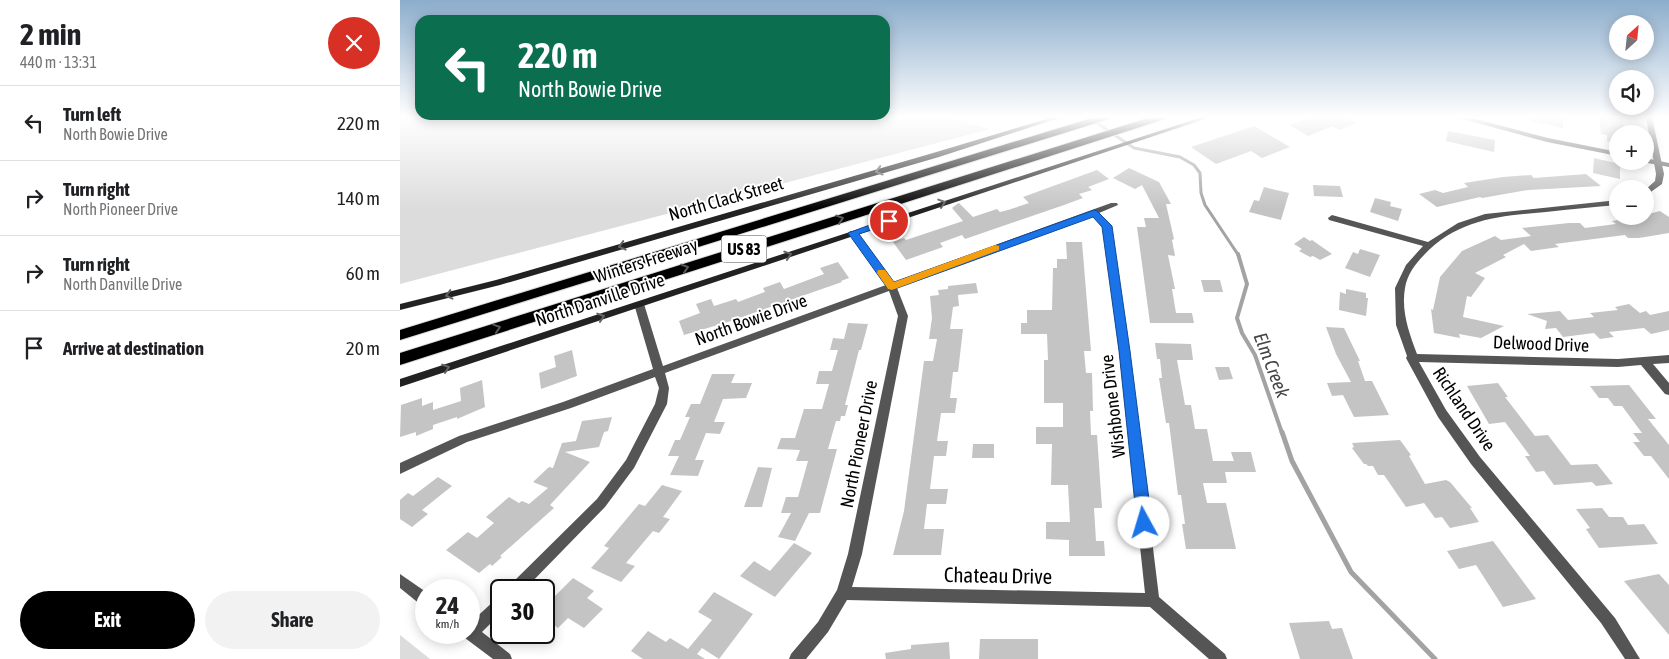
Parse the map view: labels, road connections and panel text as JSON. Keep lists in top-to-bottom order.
{
  "streets": {
    "highway": ["US 83", "Winters Freeway"],
    "main road": ["North Clack Street", "North Danville Drive"],
    "street": [
      "North Bowie Drive",
      "Delwood Drive",
      "Wishbone Drive",
      "Richland Drive",
      "North Pioneer Drive",
      "Chateau Drive"
    ]
  },
  "crossings": [
    ["North Danville Drive", "North Pioneer Drive"],
    ["North Bowie Drive", "Wishbone Drive"],
    ["North Bowie Drive", "North Pioneer Drive"],
    ["Delwood Drive", "Richland Drive"],
    ["Wishbone Drive", "Chateau Drive"],
    ["North Pioneer Drive", "Chateau Drive"]
  ],
  "one_way": ["North Clack Street", "North Danville Drive"],
  "water": ["Elm Creek"],
  "north": "top right",
  "page": {
    "heading": ["2 min", "440 m · 13:31"],
    "map_buttons": ["+", "−"],
    "turn": ["220 m", "North Bowie Drive"],
    "list": [
      {
        "name": "Turn left",
        "note": "North Bowie Drive",
        "value": "220 m"
      },
      {
        "name": "Turn right",
        "note": "North Pioneer Drive",
        "value": "140 m"
      },
      {
        "name": "Turn right",
        "note": "North Danville Drive",
        "value": "60 m"
      },
      {
        "name": "Arrive at destination",
        "value": "20 m"
      }
    ],
    "speed": "24 km/h",
    "limit": "30",
    "buttons": ["Exit", "Share"]
  }
}
